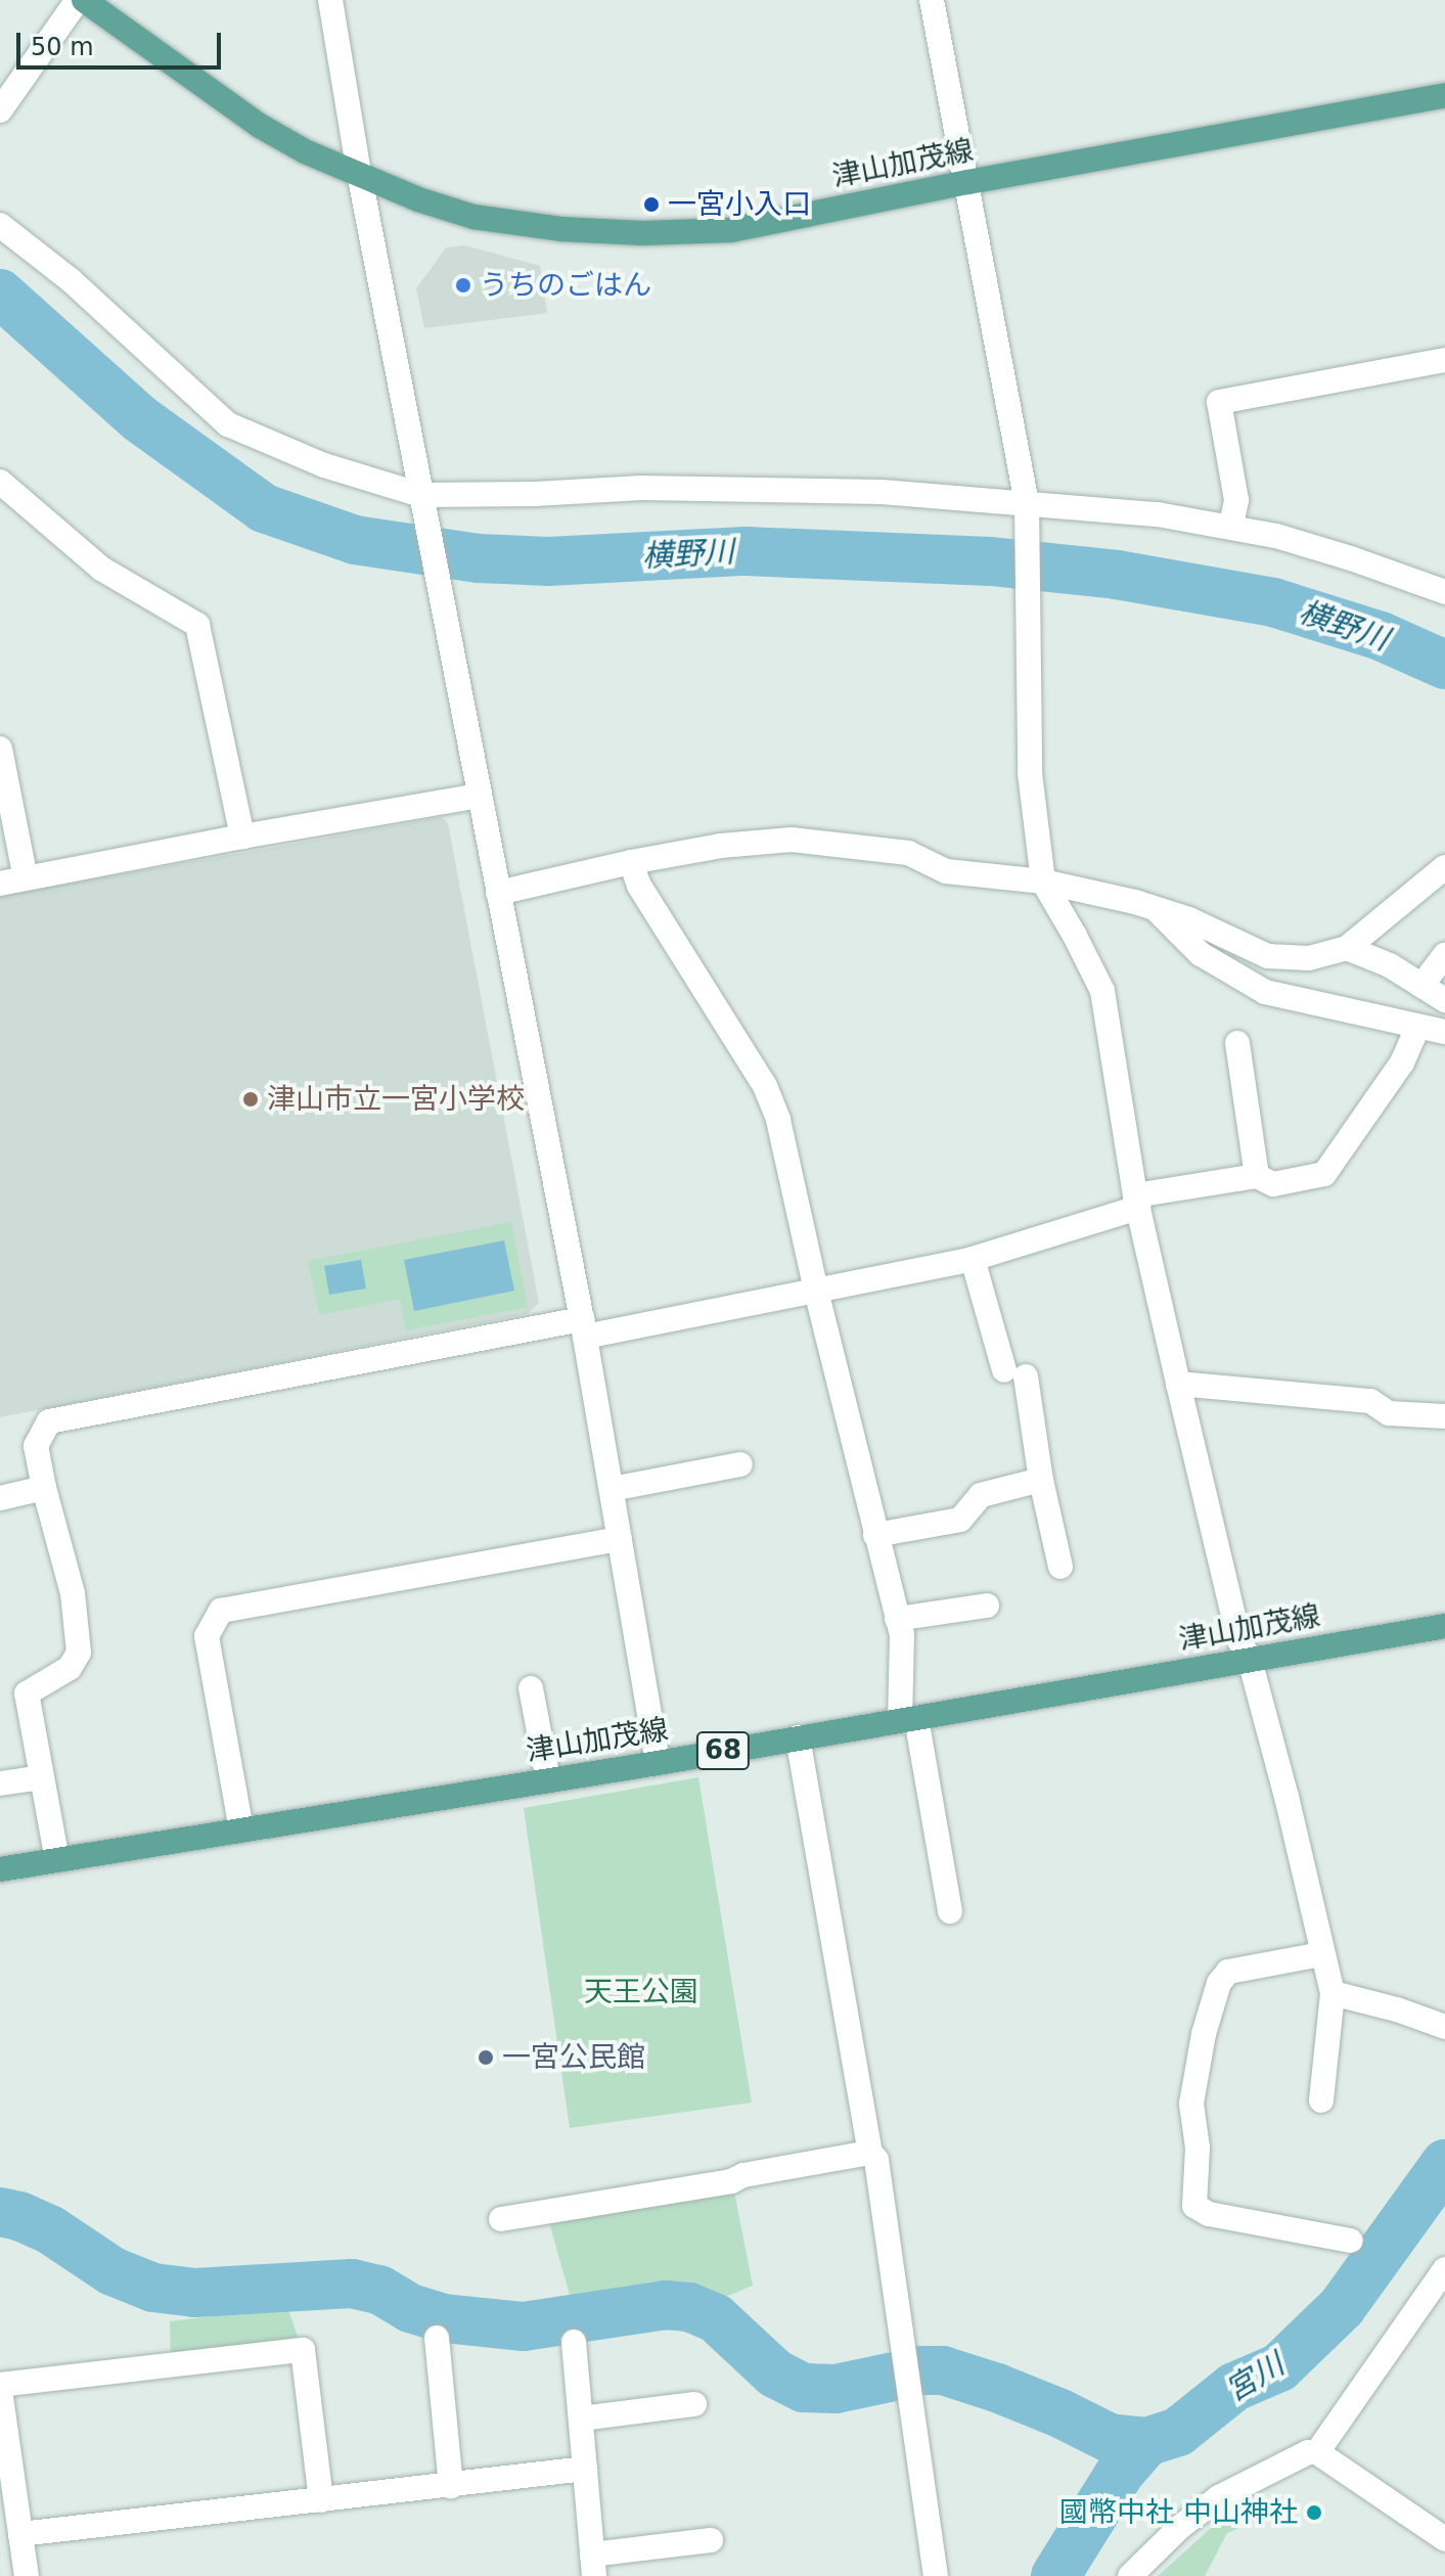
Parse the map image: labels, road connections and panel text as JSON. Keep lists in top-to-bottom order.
{
  "streets": {
    "main road": ["津山加茂線", "68"]
  },
  "water": ["横野川", "宮川"],
  "parks": ["天王公園"],
  "places": [
    "一宮小入口",
    "うちのごはん",
    "津山市立一宮小学校",
    "一宮公民館",
    "國幣中社 中山神社"
  ],
  "scale_bar": "50 m"
}
